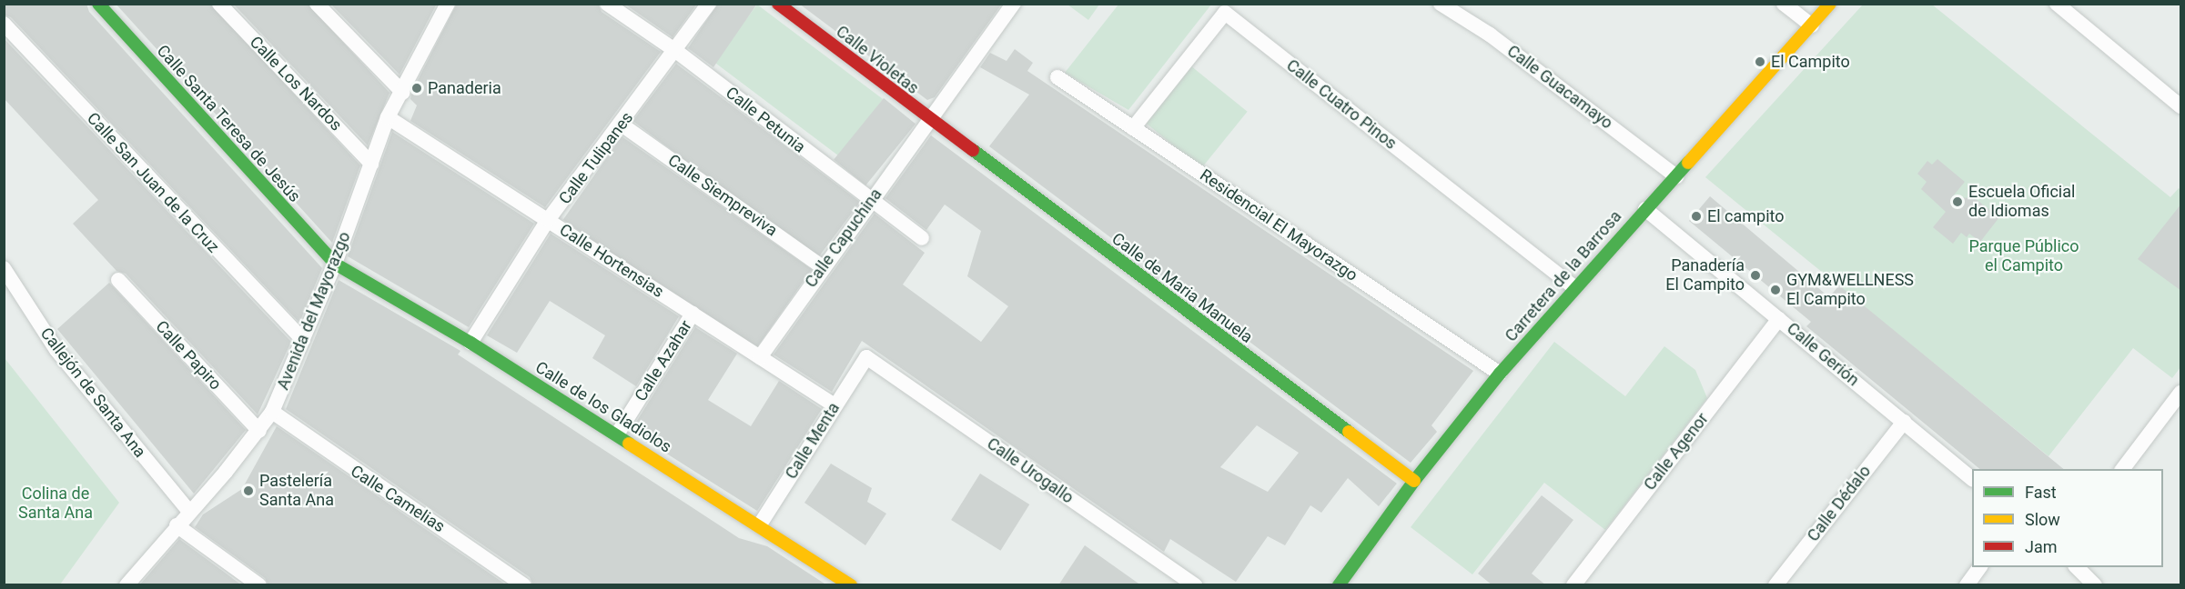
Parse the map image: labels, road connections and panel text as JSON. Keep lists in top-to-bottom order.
{
  "streets": {
    "street": [
      "Calle Violetas",
      "Calle Los Nardos",
      "Calle Guacamayo",
      "Calle Cuatro Pinos",
      "Calle Petunia",
      "Calle Santa Teresa de Jesús",
      "Calle Tulipanes",
      "Calle San Juan de la Cruz",
      "Calle Siempreviva",
      "Residencial El Mayorazgo",
      "Calle Capuchina",
      "Calle Hortensias",
      "Carretera de la Barrosa",
      "Calle de Maria Manuela",
      "Avenida del Mayorazgo",
      "Calle Gerión",
      "Calle Papiro",
      "Calle Azahar",
      "Callejón de Santa Ana",
      "Calle de los Gladiolos",
      "Calle Menta",
      "Calle Agenor",
      "Calle Urogallo",
      "Calle Camelias",
      "Calle Dédalo"
    ]
  },
  "crossings": [
    ["Calle Violetas", "Calle Capuchina"],
    ["Calle Violetas", "Calle de Maria Manuela"],
    ["Calle Los Nardos", "Avenida del Mayorazgo"],
    ["Calle Guacamayo", "Carretera de la Barrosa"],
    ["Calle Cuatro Pinos", "Residencial El Mayorazgo"],
    ["Calle Cuatro Pinos", "Carretera de la Barrosa"],
    ["Calle Petunia", "Calle Tulipanes"],
    ["Calle Petunia", "Calle Capuchina"],
    ["Calle Santa Teresa de Jesús", "Avenida del Mayorazgo"],
    ["Calle Santa Teresa de Jesús", "Calle de los Gladiolos"],
    ["Calle Tulipanes", "Calle Siempreviva"],
    ["Calle Tulipanes", "Calle Hortensias"],
    ["Calle Tulipanes", "Calle de los Gladiolos"],
    ["Calle San Juan de la Cruz", "Avenida del Mayorazgo"],
    ["Calle Siempreviva", "Calle Capuchina"],
    ["Residencial El Mayorazgo", "Carretera de la Barrosa"],
    ["Calle Capuchina", "Calle Hortensias"],
    ["Calle Capuchina", "Calle de Maria Manuela"],
    ["Calle Hortensias", "Avenida del Mayorazgo"],
    ["Calle Hortensias", "Calle Azahar"],
    ["Calle Hortensias", "Calle Menta"],
    ["Carretera de la Barrosa", "Calle de Maria Manuela"],
    ["Carretera de la Barrosa", "Calle Gerión"],
    ["Avenida del Mayorazgo", "Calle Papiro"],
    ["Avenida del Mayorazgo", "Callejón de Santa Ana"],
    ["Avenida del Mayorazgo", "Calle de los Gladiolos"],
    ["Avenida del Mayorazgo", "Calle Camelias"],
    ["Calle Gerión", "Calle Agenor"],
    ["Calle Gerión", "Calle Dédalo"],
    ["Calle Azahar", "Calle de los Gladiolos"],
    ["Calle de los Gladiolos", "Calle Menta"],
    ["Calle Menta", "Calle Urogallo"]
  ],
  "parks": ["Parque Público el Campito", "Colina de Santa Ana"],
  "places": [
    "El Campito",
    "Panaderia",
    "Escuela Oficial de Idiomas",
    "El campito",
    "Panadería El Campito",
    "GYM&WELLNESS El Campito",
    "Pastelería Santa Ana"
  ],
  "legend": ["Fast", "Slow", "Jam"]
}
